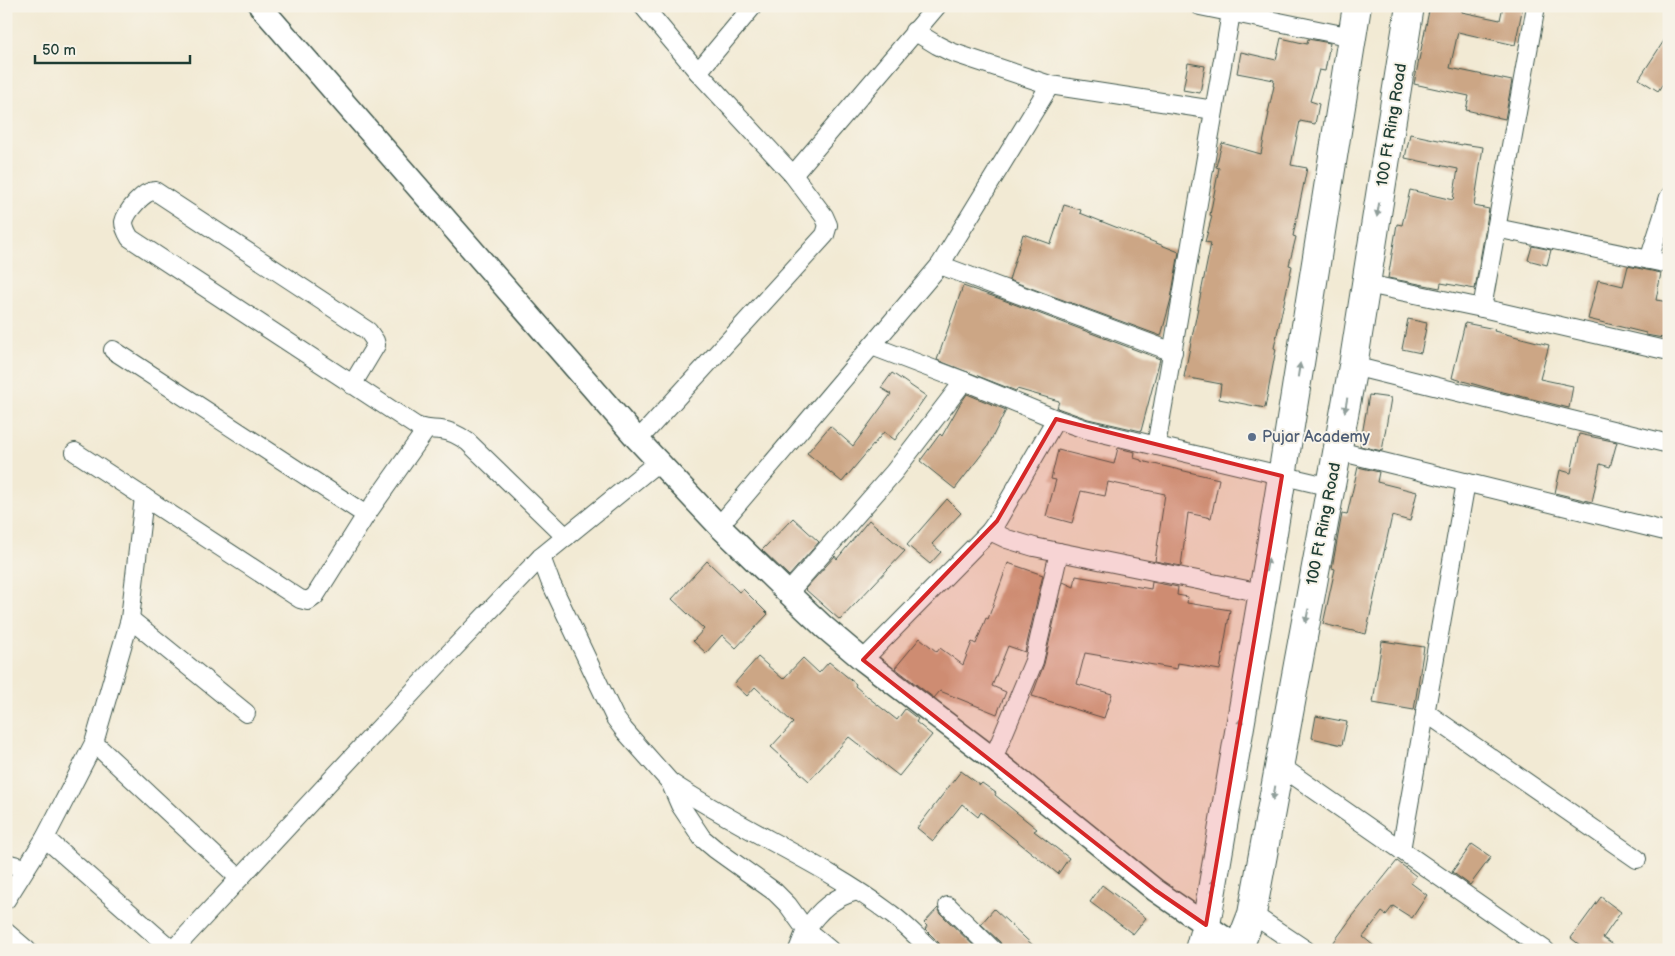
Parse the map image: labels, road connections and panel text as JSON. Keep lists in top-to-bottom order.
{
  "streets": {
    "main road": ["100 Ft Ring Road"]
  },
  "places": ["Pujar Academy"],
  "scale_bar": "50 m"
}
